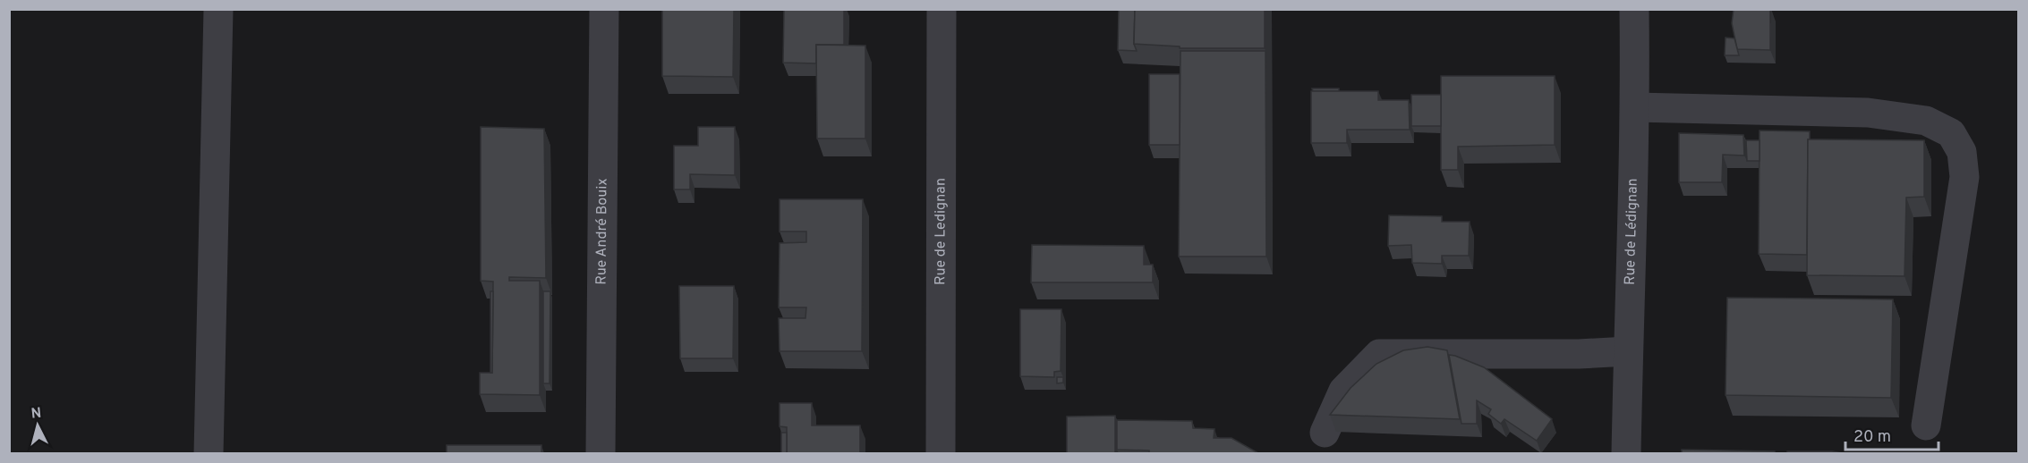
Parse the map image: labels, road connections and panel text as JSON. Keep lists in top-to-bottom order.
{
  "streets": {
    "street": ["Rue André Bouix", "Rue de Ledignan", "Rue de Lédignan"]
  },
  "scale_bar": "20 m",
  "north": "top"
}
